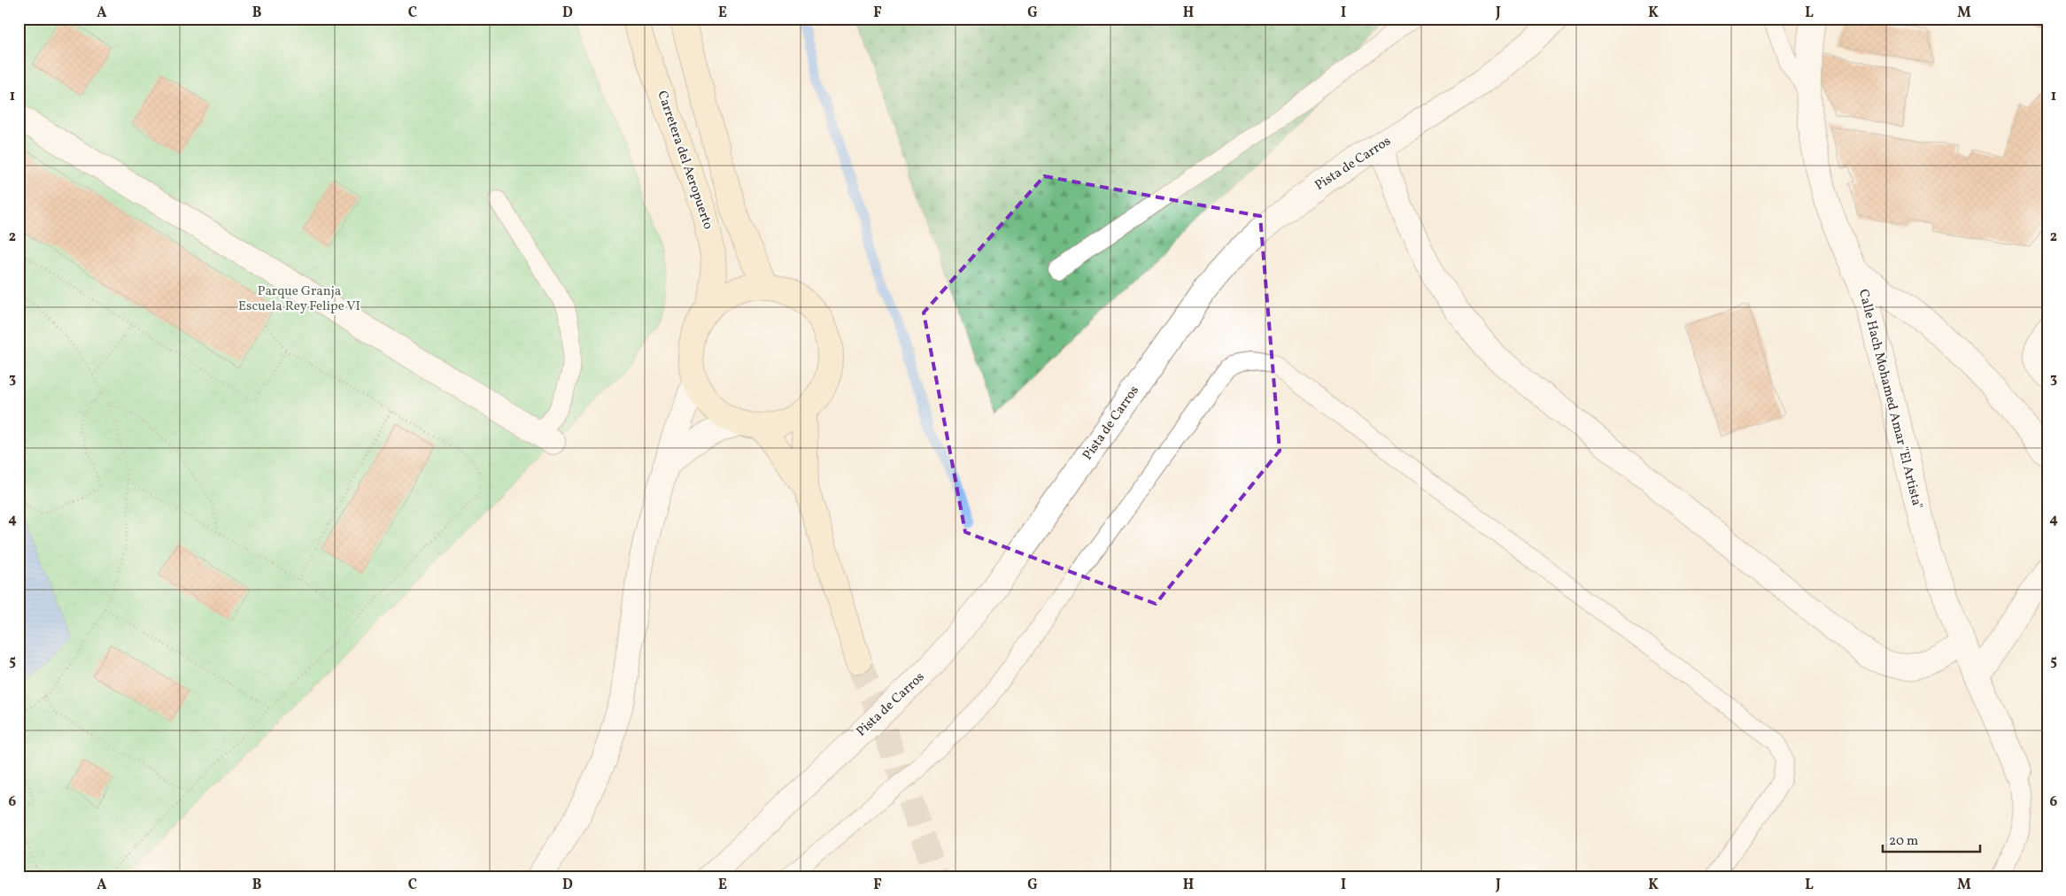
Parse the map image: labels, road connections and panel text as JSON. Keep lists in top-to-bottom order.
{
  "streets": {
    "main road": ["Carretera del Aeropuerto"],
    "street": ["Pista de Carros", "Calle Hach Mohamed Amar \"El Artista\""]
  },
  "parks": ["Parque Granja Escuela Rey Felipe VI"],
  "scale_bar": "20 m",
  "grid": {
    "columns": [
      "A",
      "B",
      "C",
      "D",
      "E",
      "F",
      "G",
      "H",
      "I",
      "J",
      "K",
      "L",
      "M"
    ],
    "rows": [
      "1",
      "2",
      "3",
      "4",
      "5",
      "6"
    ]
  }
}
